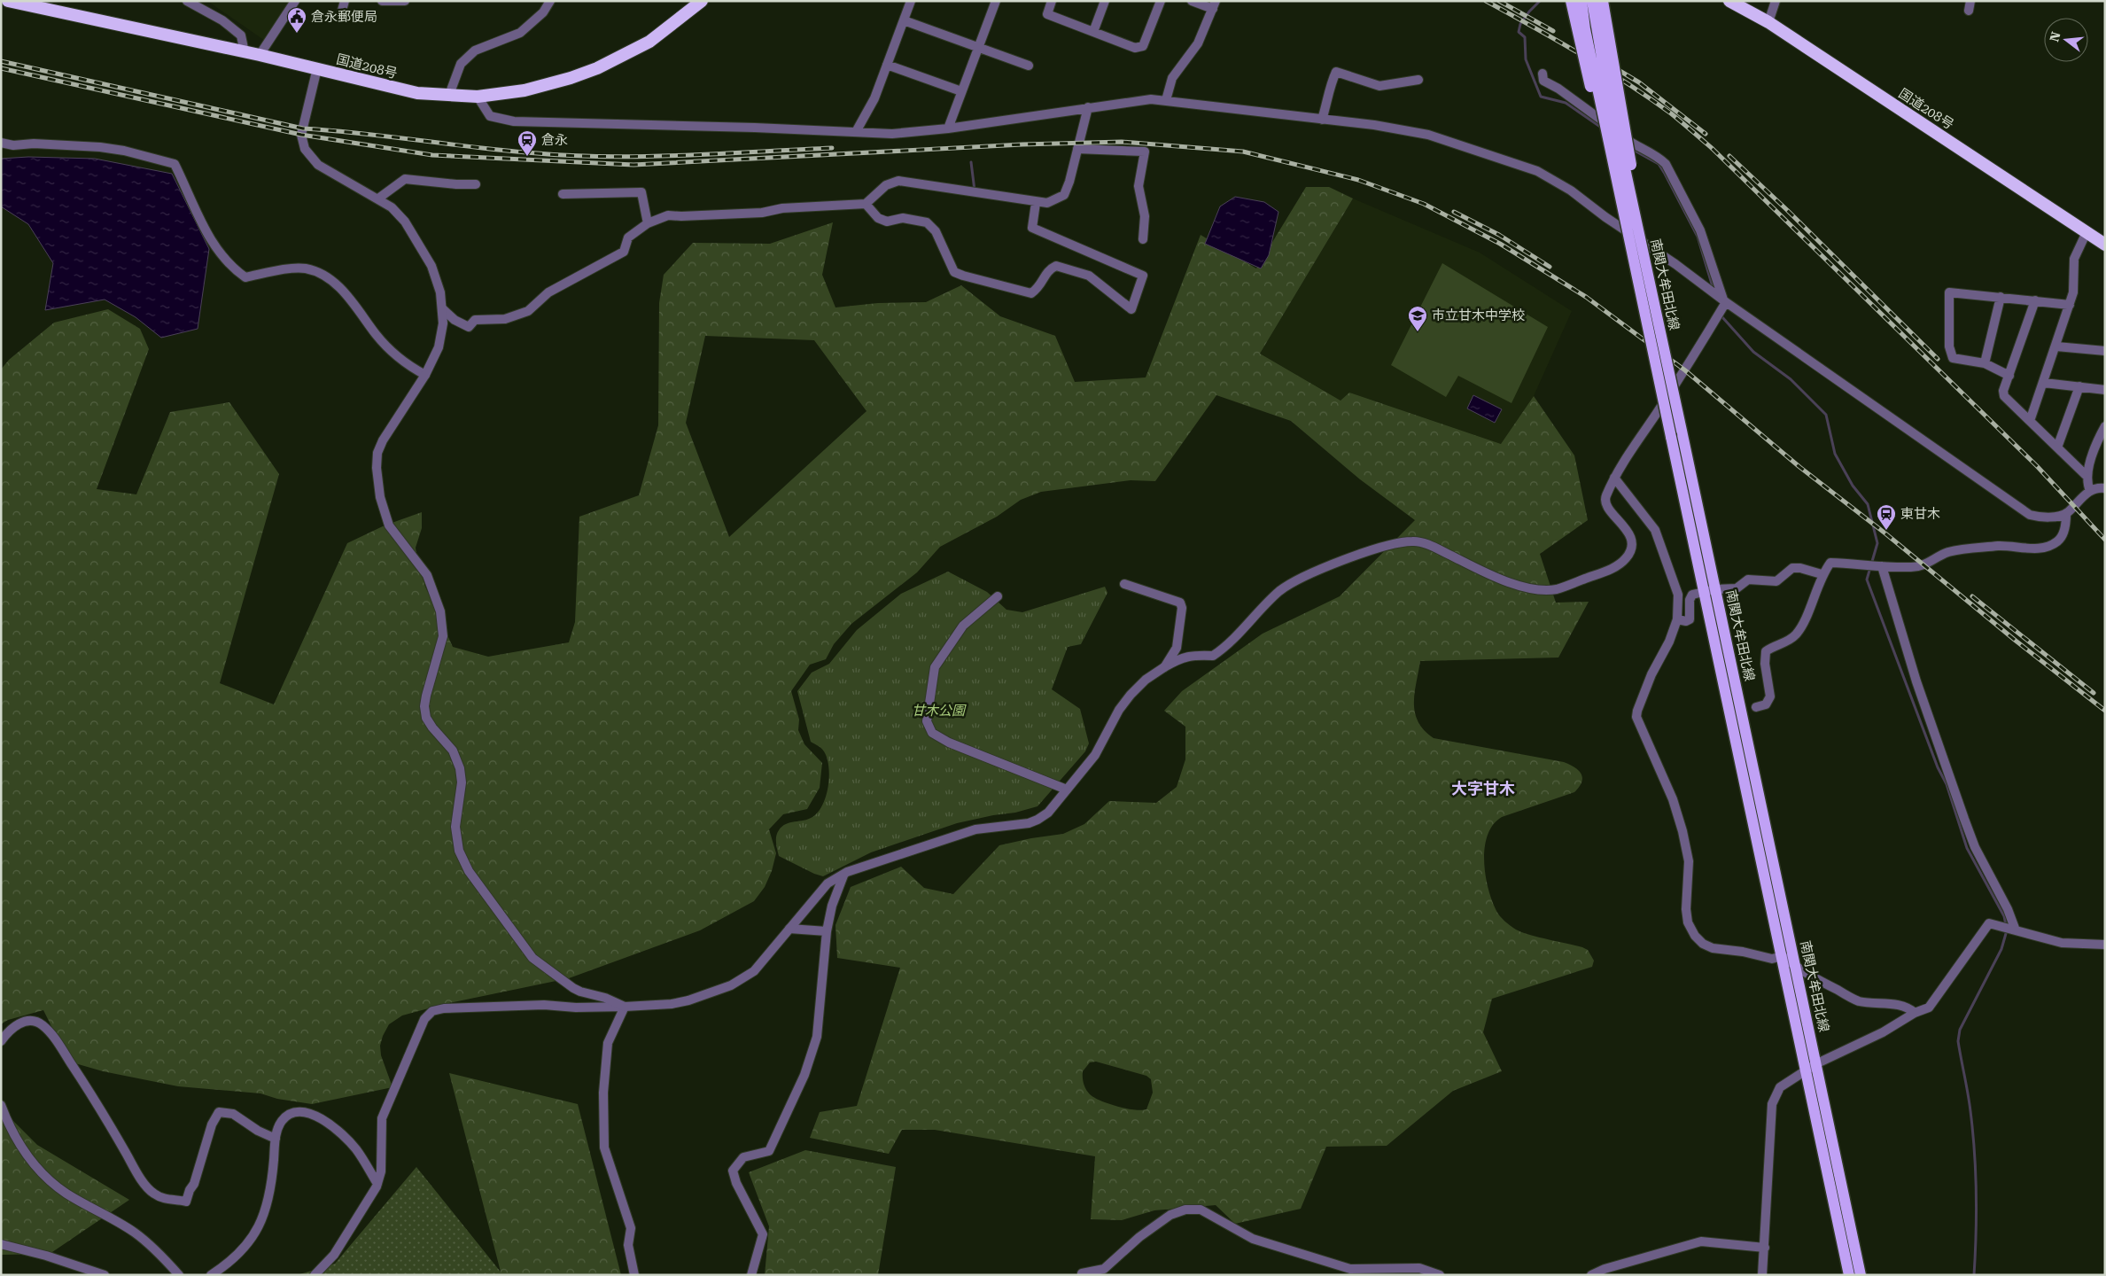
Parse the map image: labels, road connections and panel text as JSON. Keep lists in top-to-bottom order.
{
  "streets": {
    "highway": ["国道208号"],
    "main road": ["南関大牟田北線"]
  },
  "districts": ["大字甘木"],
  "parks": ["甘木公園"],
  "places": {
    "public building": ["倉永郵便局"],
    "station": ["倉永", "東甘木"],
    "school or university": ["市立甘木中学校"]
  },
  "north": "left"
}
